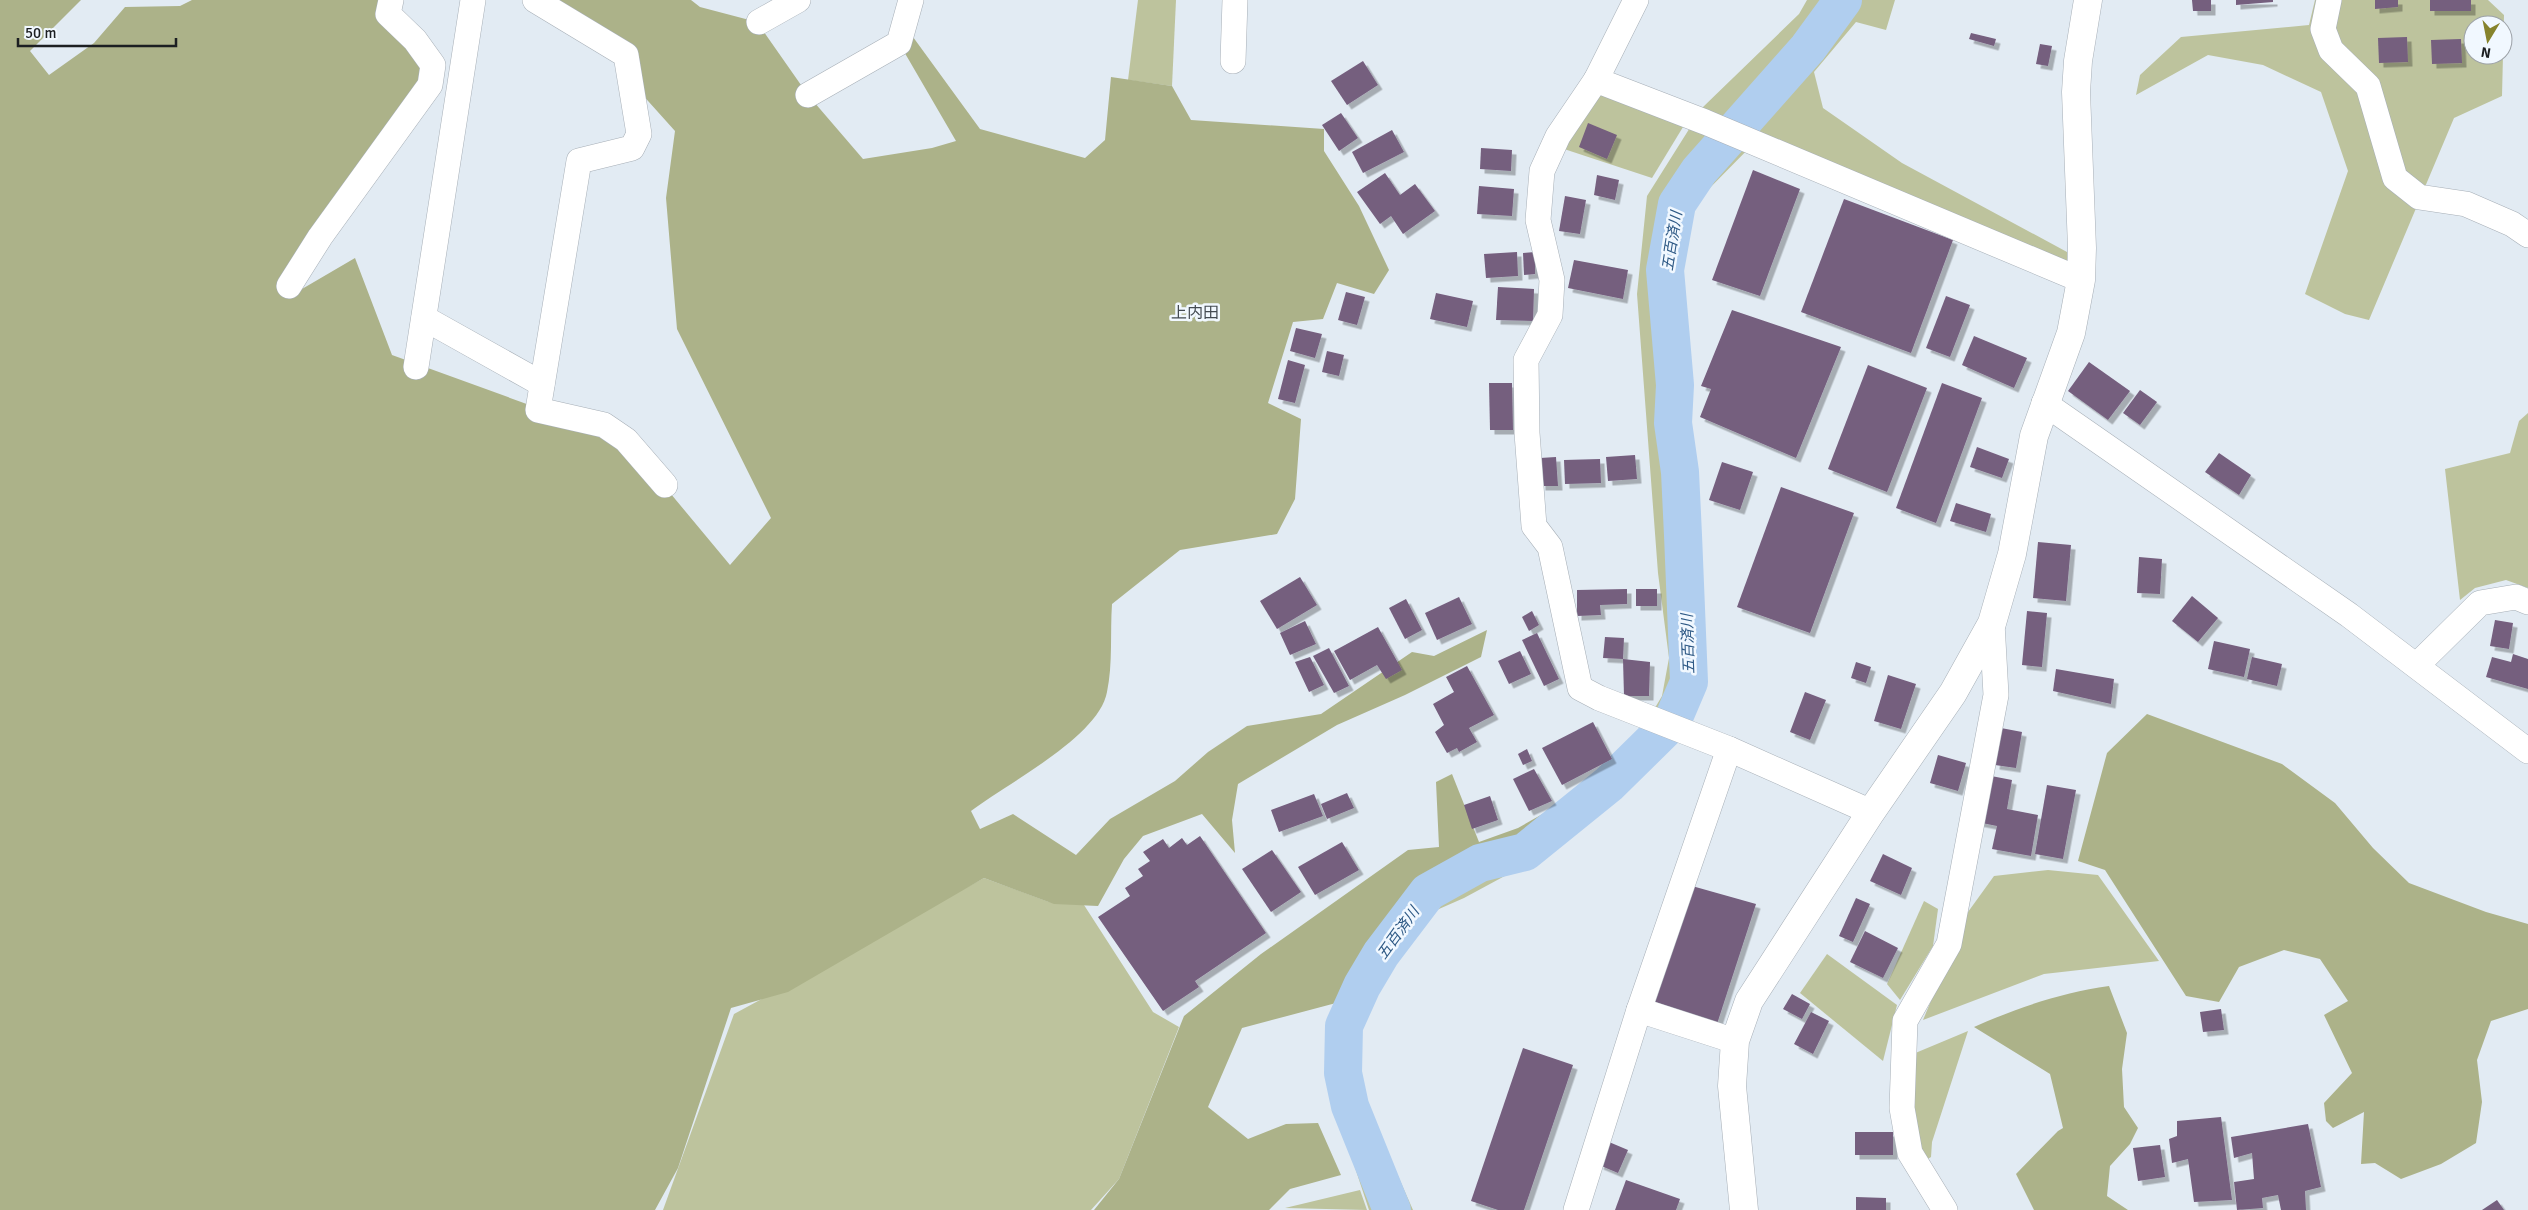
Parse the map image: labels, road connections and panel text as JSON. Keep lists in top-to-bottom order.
{
  "districts": ["上内田"],
  "water": ["五百済川"],
  "scale_bar": "50 m",
  "north": "bottom"
}
